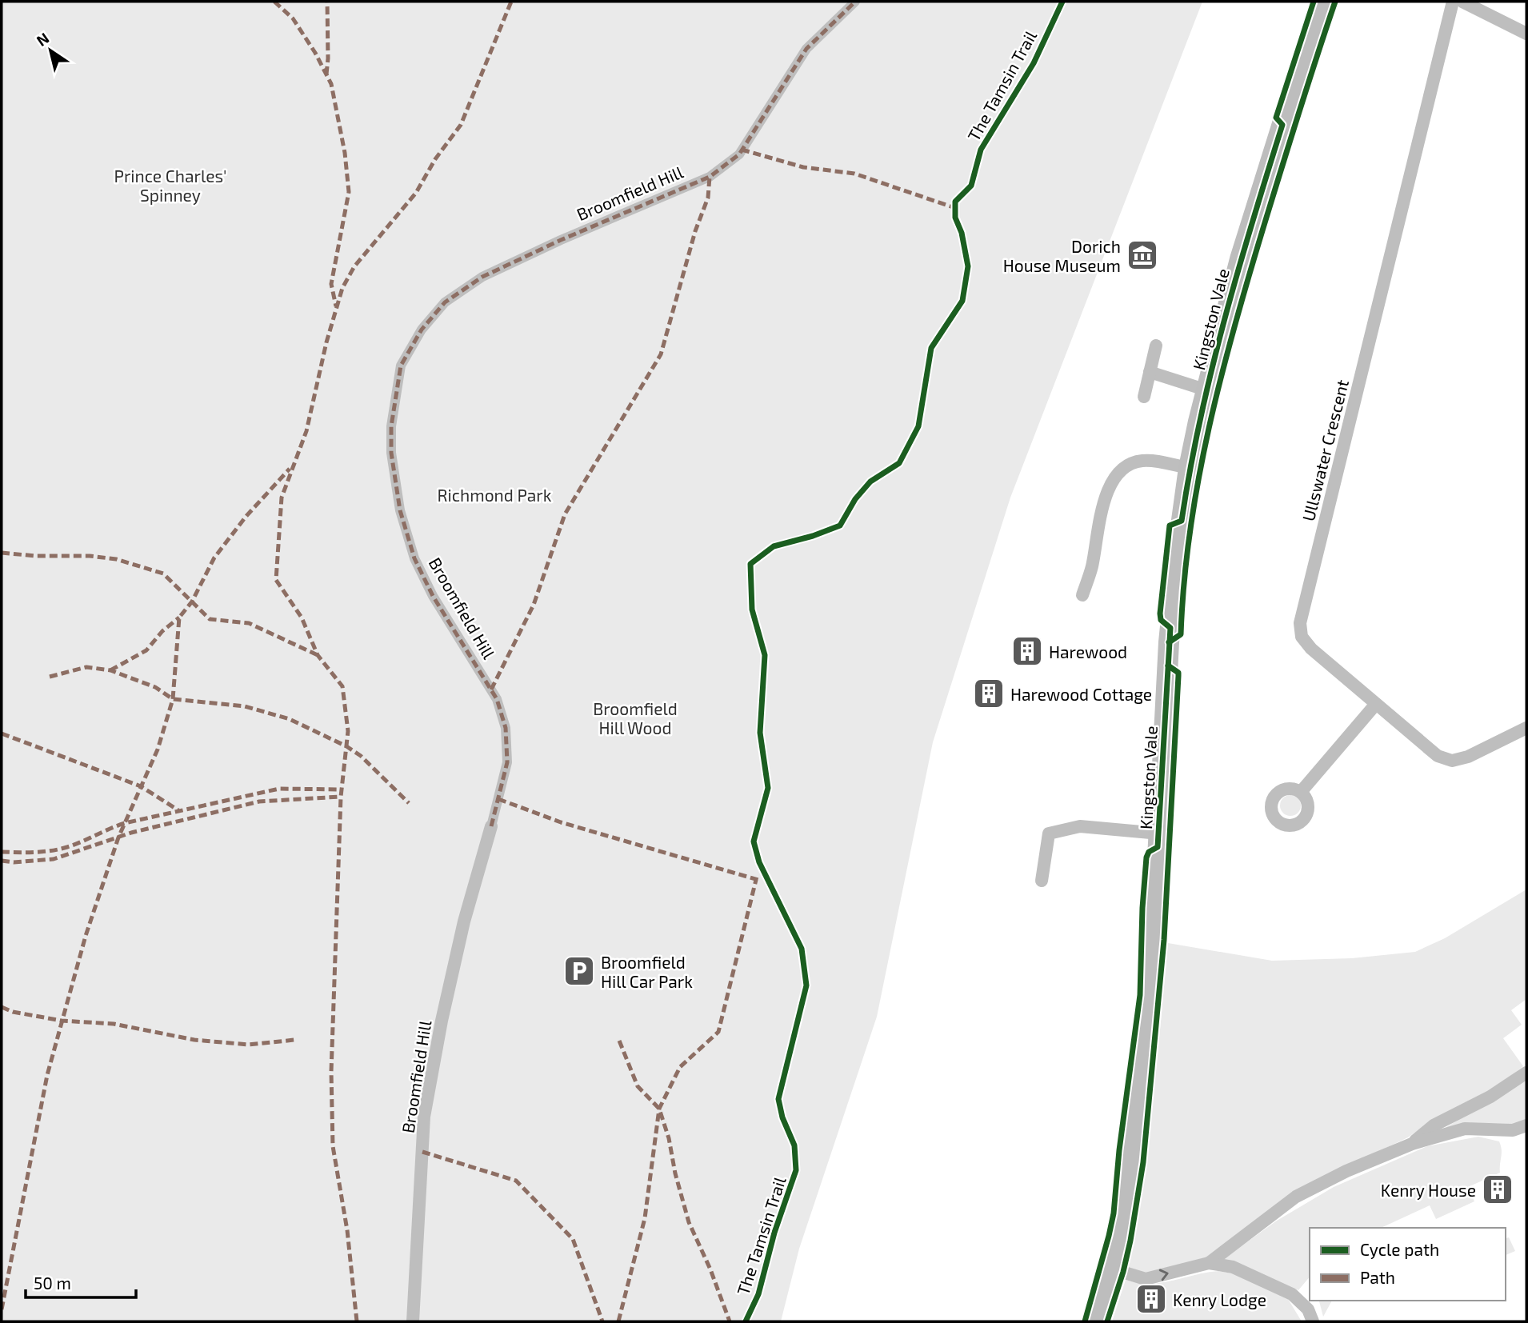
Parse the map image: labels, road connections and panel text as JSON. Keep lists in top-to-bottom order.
{
  "streets": {
    "main road": ["Kingston Vale"],
    "street": ["Broomfield Hill", "Ullswater Crescent"],
    "cycle path": ["The Tamsin Trail"]
  },
  "parks": ["Prince Charles' Spinney", "Richmond Park", "Broomfield Hill Wood"],
  "places": {
    "museum": ["Dorich House Museum"],
    "building": [
      "Harewood",
      "Harewood Cottage",
      "Kenry House",
      "Kenry Lodge"
    ],
    "parking": ["Broomfield Hill Car Park"]
  },
  "legend": ["Cycle path", "Path"],
  "scale_bar": "50 m",
  "north": "top left"
}
